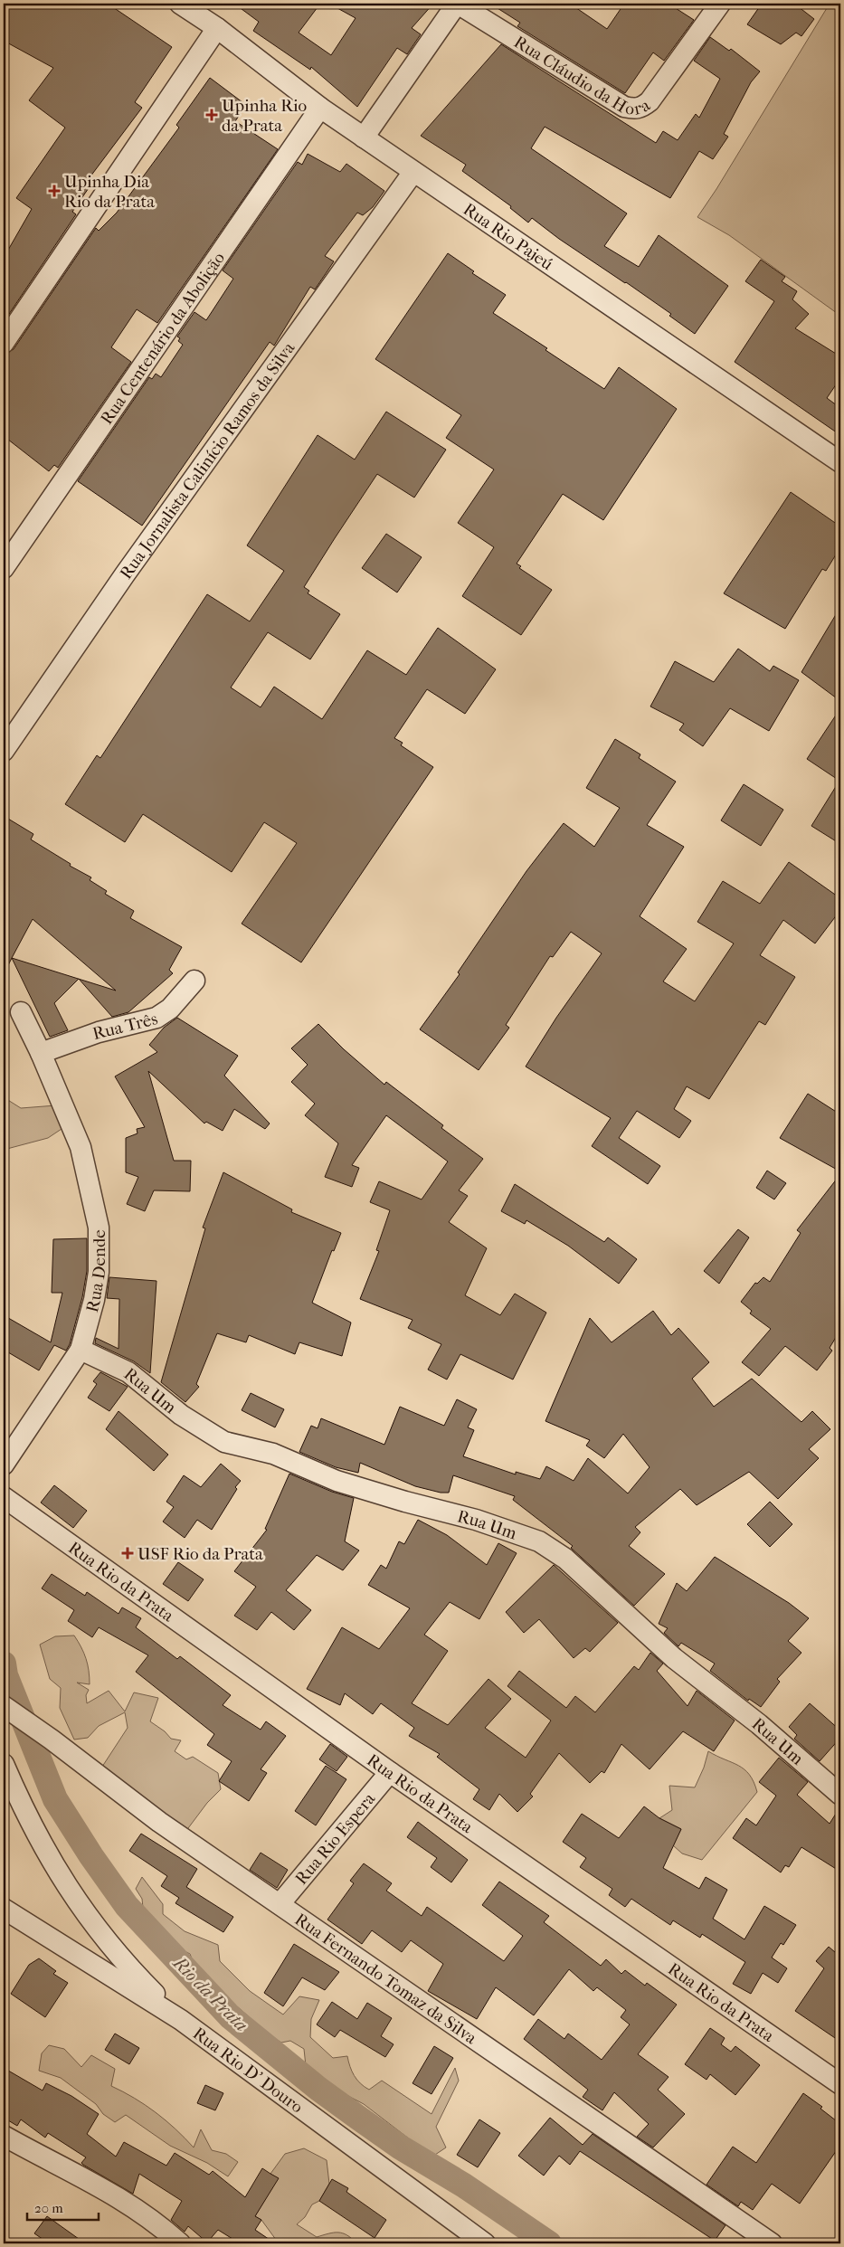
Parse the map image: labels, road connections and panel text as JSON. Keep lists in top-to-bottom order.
{
  "streets": {
    "street": [
      "Rua Cláudio da Hora",
      "Rua Rio Pajeú",
      "Rua Centenário da Abolição",
      "Rua Jornalista Calinício Ramos da Silva",
      "Rua Três",
      "Rua Dende",
      "Rua Um",
      "Rua Rio da Prata",
      "Rua Rio Espera",
      "Rua Fernando Tomaz da Silva",
      "Rua Rio D' Douro"
    ]
  },
  "crossings": [
    ["Rua Rio Pajeú", "Rua Centenário da Abolição"],
    ["Rua Rio Pajeú", "Rua Jornalista Calinício Ramos da Silva"],
    ["Rua Três", "Rua Dende"],
    ["Rua Dende", "Rua Um"],
    ["Rua Rio da Prata", "Rua Rio Espera"],
    ["Rua Rio Espera", "Rua Fernando Tomaz da Silva"]
  ],
  "water": ["Rio da Prata"],
  "places": {
    "health": ["Upinha Rio da Prata", "Upinha Dia Rio da Prata", "USF Rio da Prata"]
  },
  "scale_bar": "20 m"
}
